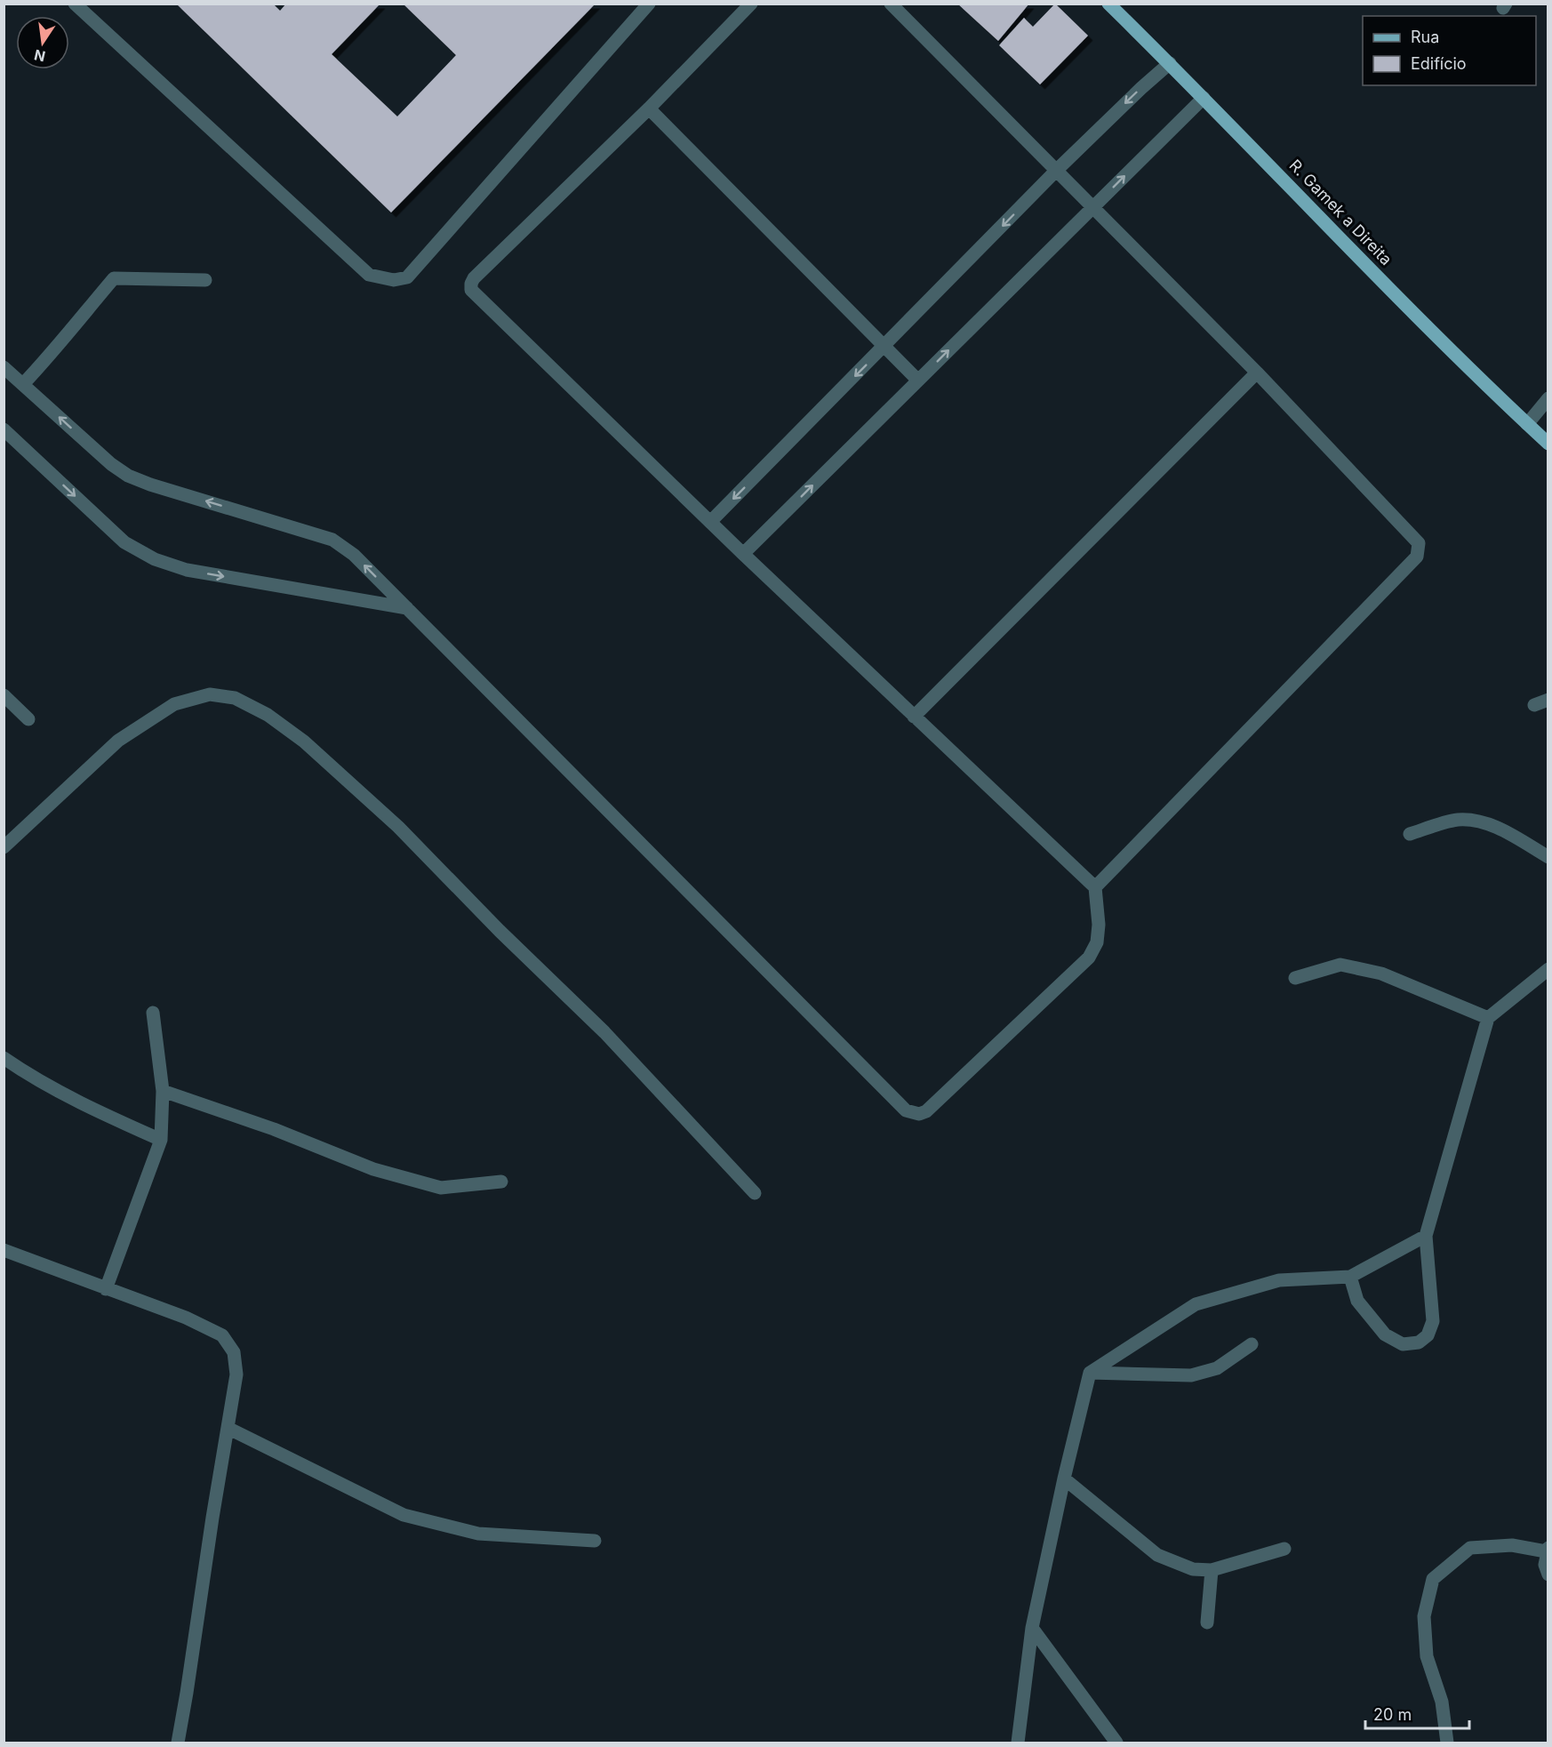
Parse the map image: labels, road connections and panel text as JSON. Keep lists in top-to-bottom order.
{
  "streets": {
    "main road": ["R. Gamek a Direita"]
  },
  "legend": ["Rua", "Edifício"],
  "scale_bar": "20 m",
  "north": "bottom"
}
